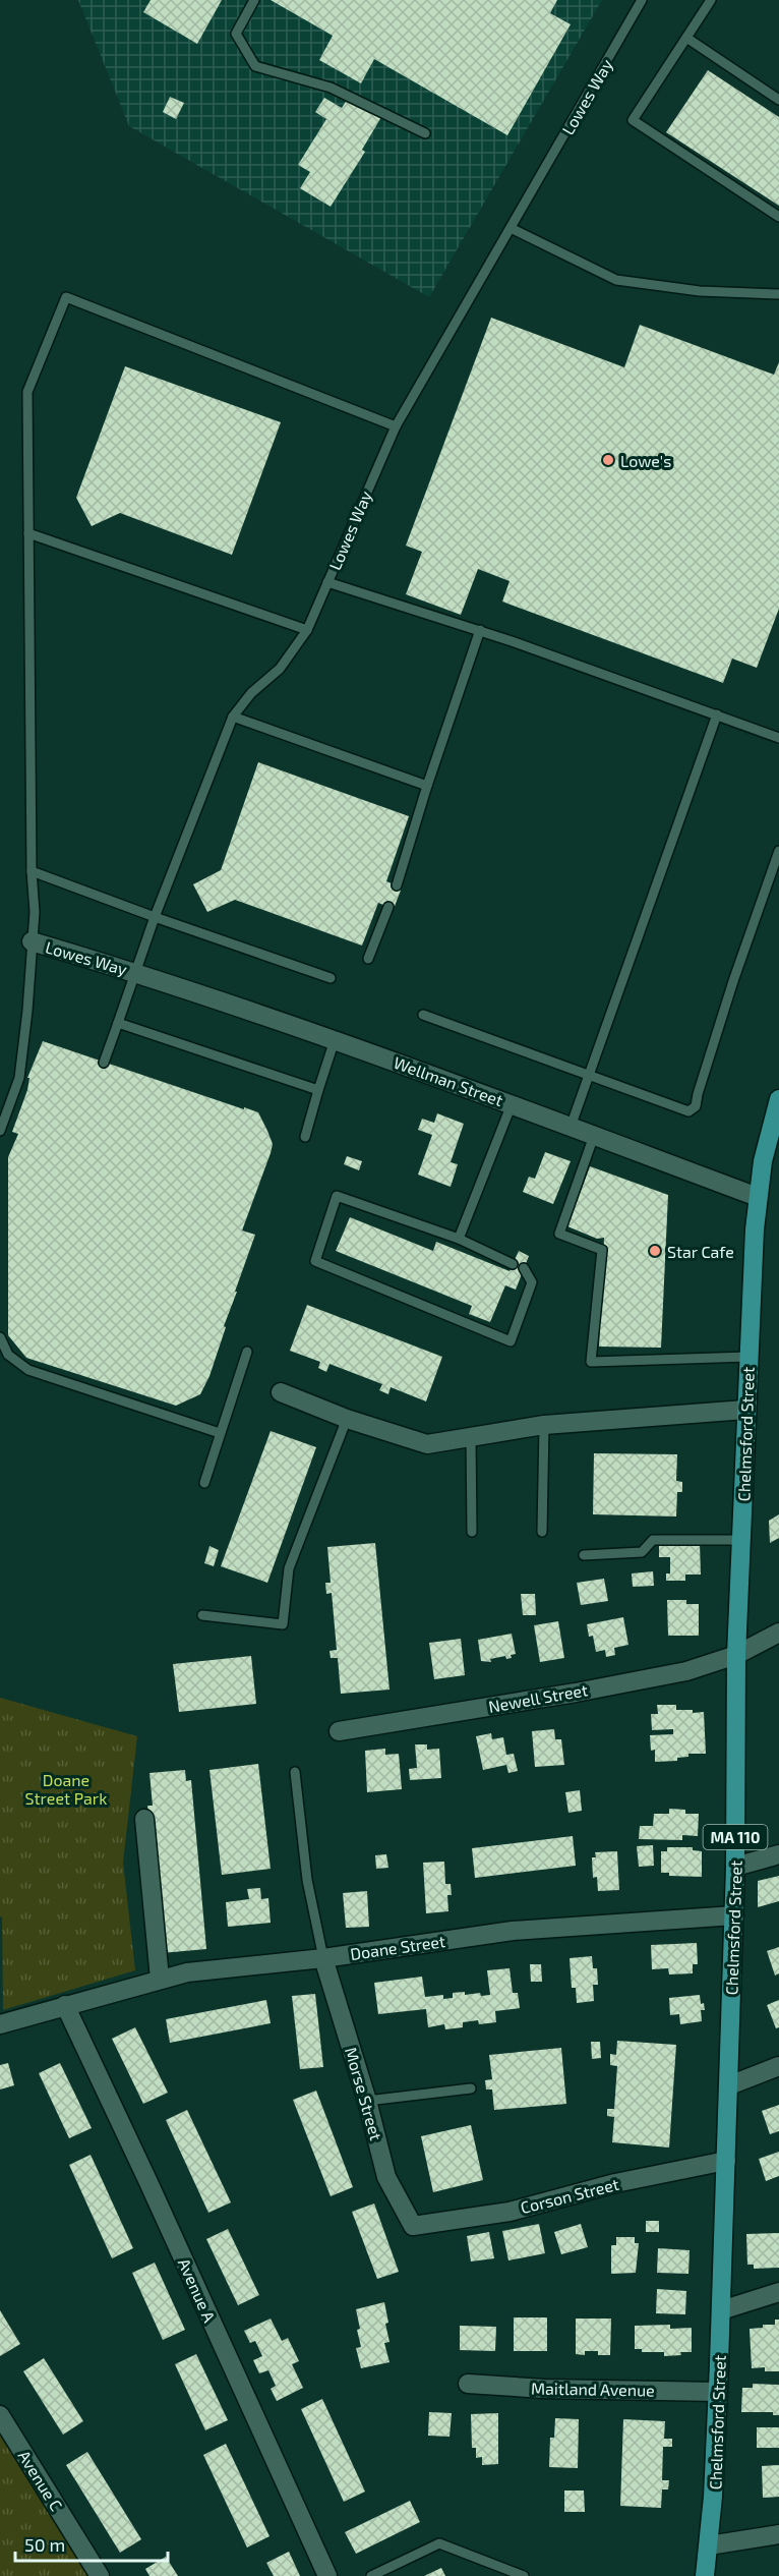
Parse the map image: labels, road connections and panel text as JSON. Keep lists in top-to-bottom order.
{
  "streets": {
    "main road": ["Chelmsford Street", "MA 110"],
    "street": [
      "Lowes Way",
      "Wellman Street",
      "Newell Street",
      "Doane Street",
      "Morse Street",
      "Corson Street",
      "Avenue A",
      "Maitland Avenue",
      "Avenue C"
    ]
  },
  "crossings": [
    ["Lowes Way", "Wellman Street"],
    ["Wellman Street", "Chelmsford Street"],
    ["Chelmsford Street", "Newell Street"],
    ["Chelmsford Street", "Doane Street"],
    ["Chelmsford Street", "Corson Street"],
    ["Chelmsford Street", "Maitland Avenue"],
    ["Doane Street", "Morse Street"],
    ["Doane Street", "Avenue A"],
    ["Morse Street", "Corson Street"]
  ],
  "parks": ["Doane Street Park"],
  "places": ["Lowe's", "Star Cafe"],
  "scale_bar": "50 m"
}
